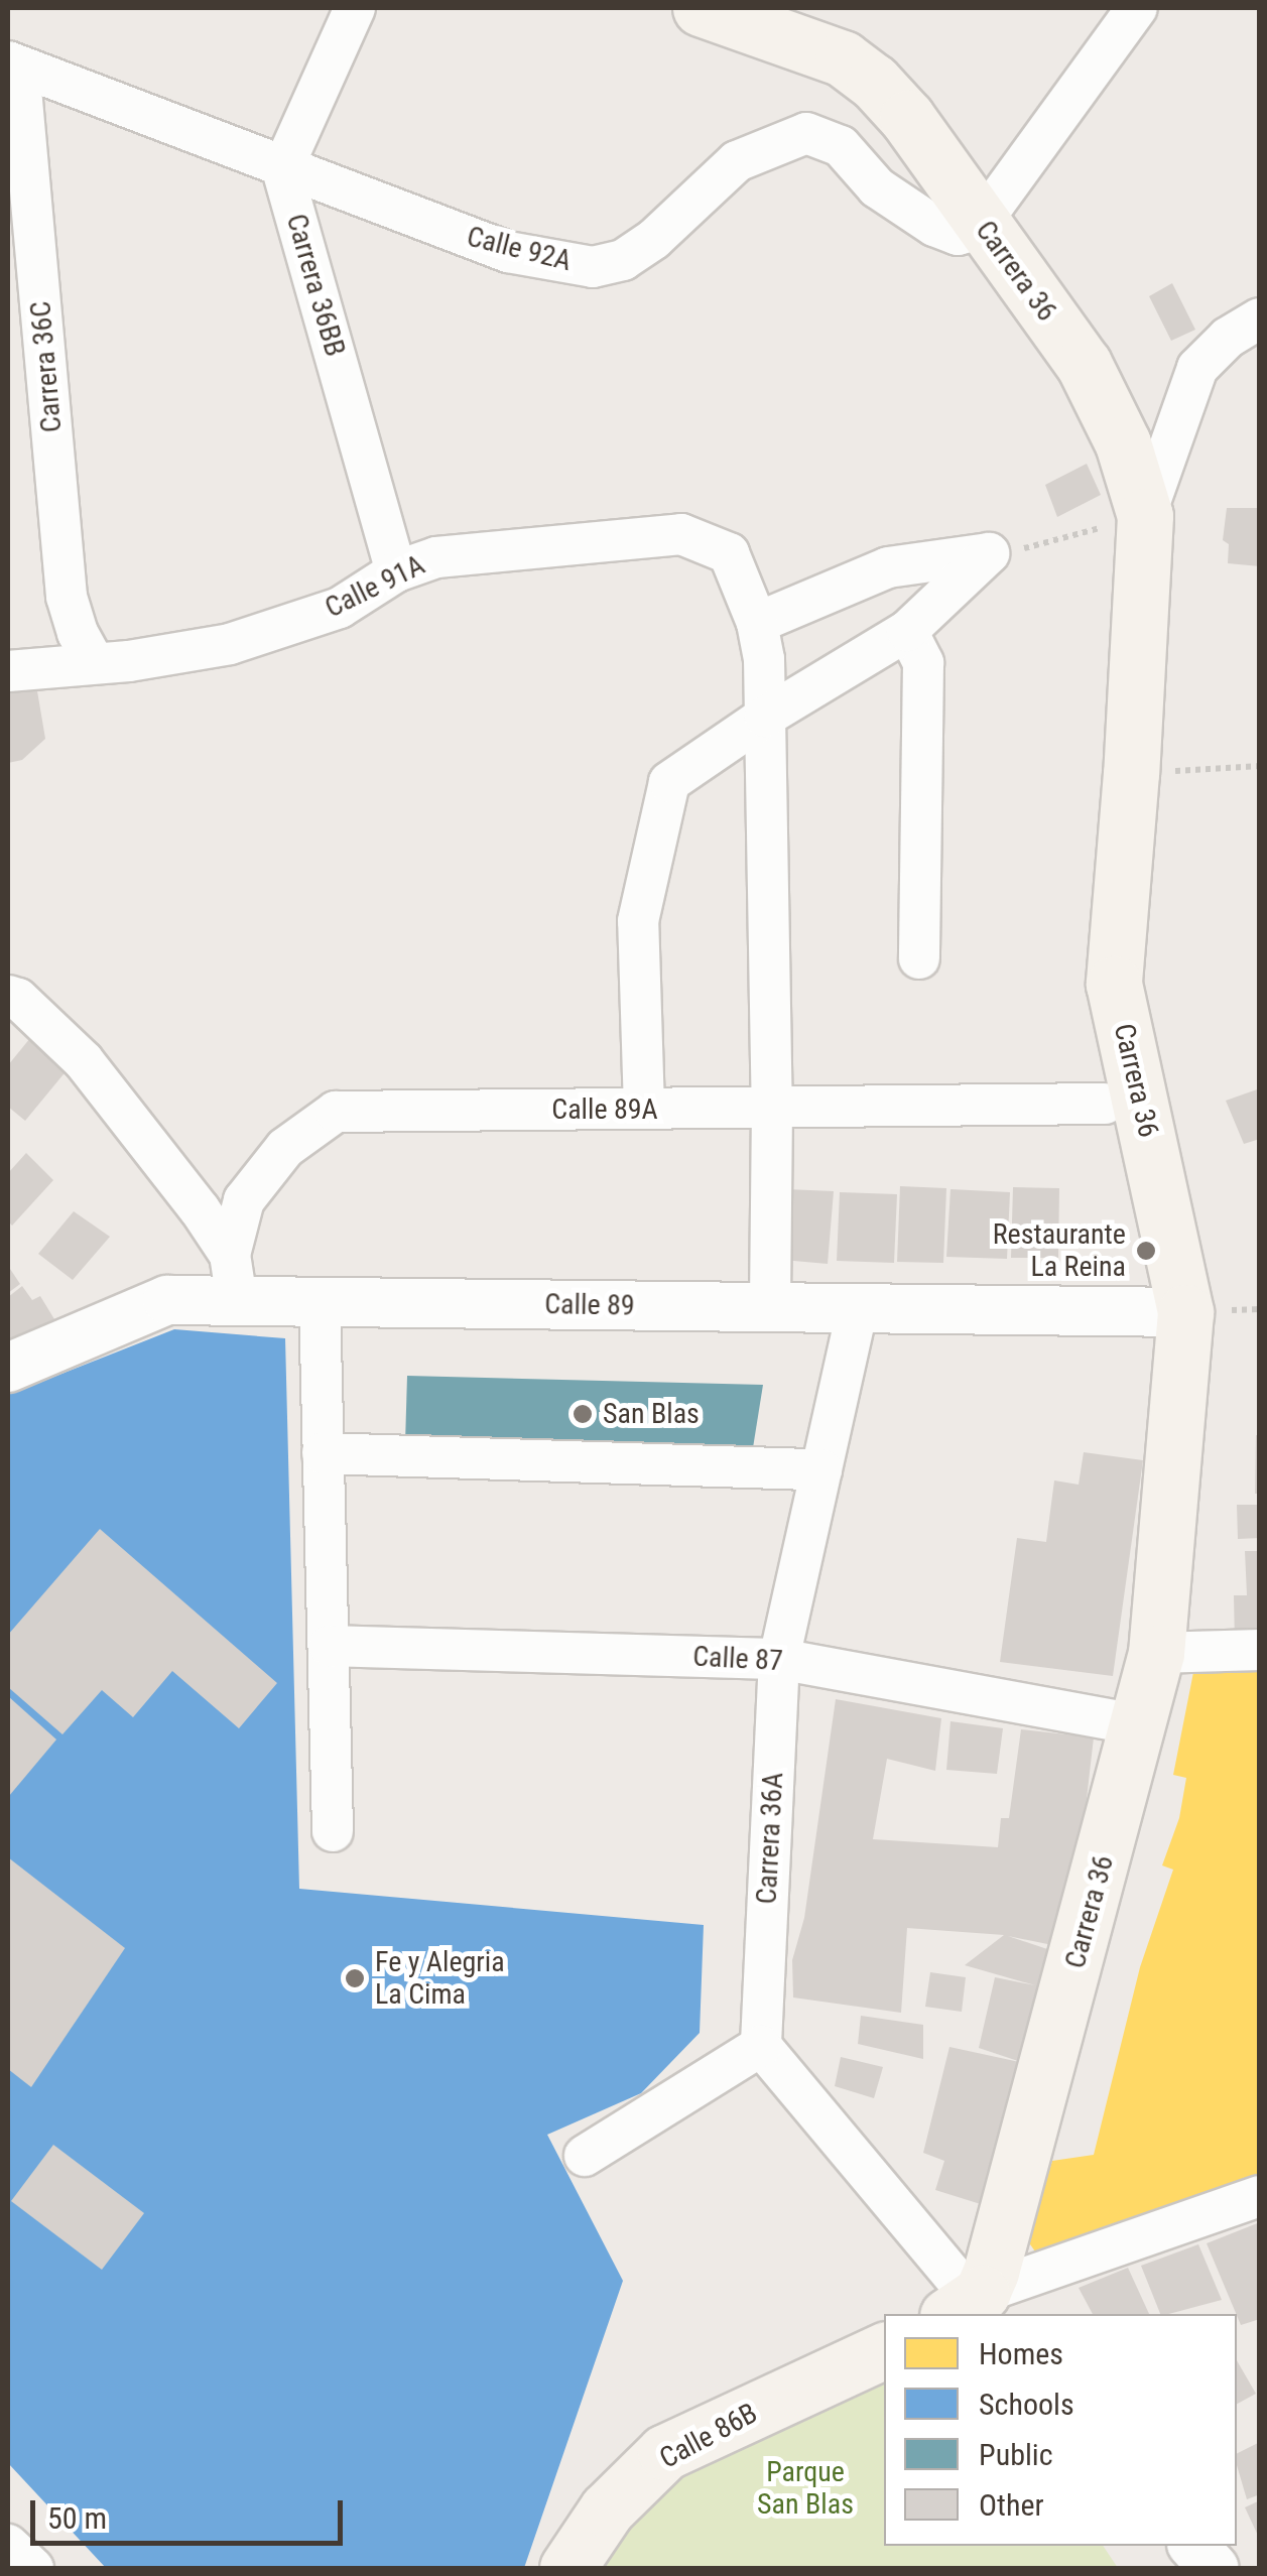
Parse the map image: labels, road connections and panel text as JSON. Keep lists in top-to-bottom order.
{
  "streets": {
    "main road": ["Carrera 36", "Calle 86B"],
    "street": [
      "Calle 92A",
      "Carrera 36BB",
      "Carrera 36C",
      "Calle 91A",
      "Calle 89A",
      "Calle 89",
      "Calle 87",
      "Carrera 36A"
    ]
  },
  "crossings": [
    ["Calle 92A", "Carrera 36"],
    ["Calle 92A", "Carrera 36BB"],
    ["Calle 92A", "Carrera 36C"],
    ["Carrera 36", "Calle 89"],
    ["Carrera 36", "Calle 87"],
    ["Carrera 36BB", "Calle 91A"],
    ["Carrera 36C", "Calle 91A"],
    ["Calle 91A", "Calle 89A"],
    ["Calle 91A", "Calle 89"],
    ["Calle 89A", "Calle 89"],
    ["Calle 89", "Carrera 36A"],
    ["Calle 87", "Carrera 36A"]
  ],
  "parks": ["Parque San Blas"],
  "places": ["Restaurante La Reina", "San Blas", "Fe y Alegria La Cima"],
  "legend": [
    "Homes",
    "Schools",
    "Public",
    "Other"
  ],
  "scale_bar": "50 m"
}
